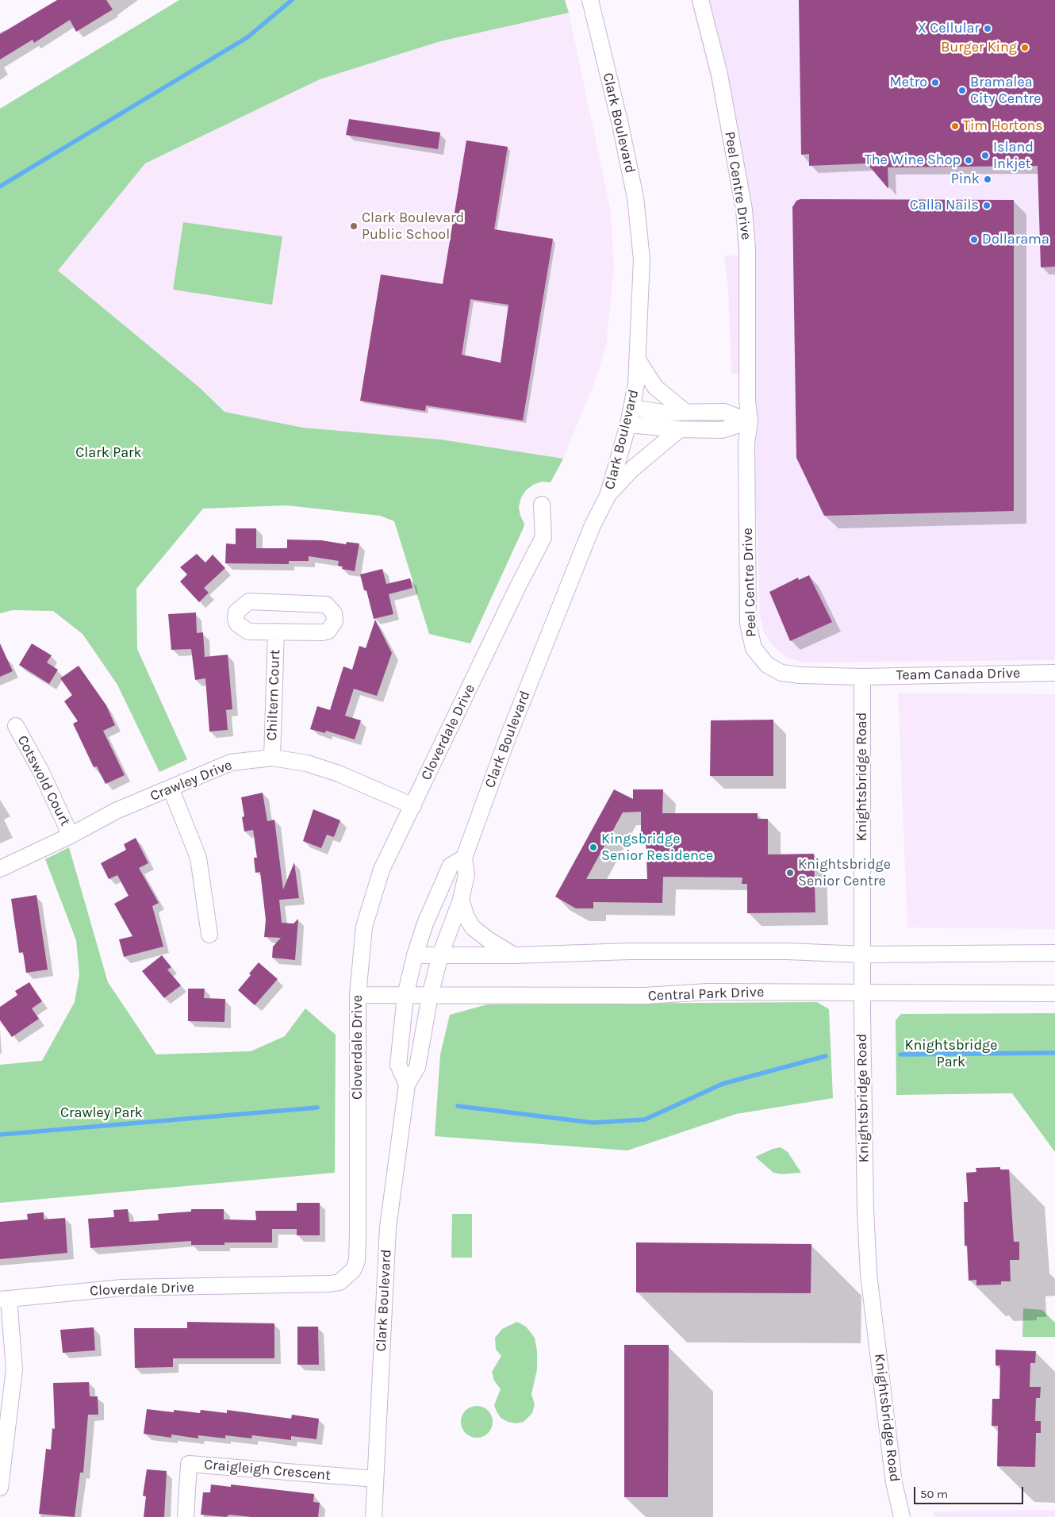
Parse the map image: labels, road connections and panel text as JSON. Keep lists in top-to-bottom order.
{
  "streets": {
    "street": [
      "Clark Boulevard",
      "Peel Centre Drive",
      "Team Canada Drive",
      "Chiltern Court",
      "Cloverdale Drive",
      "Knightsbridge Road",
      "Cotswold Court",
      "Crawley Drive",
      "Central Park Drive",
      "Craigleigh Crescent"
    ]
  },
  "crossings": [
    ["Clark Boulevard", "Central Park Drive"],
    ["Clark Boulevard", "Craigleigh Crescent"],
    ["Peel Centre Drive", "Team Canada Drive"],
    ["Peel Centre Drive", "Knightsbridge Road"],
    ["Team Canada Drive", "Knightsbridge Road"],
    ["Chiltern Court", "Crawley Drive"],
    ["Cloverdale Drive", "Crawley Drive"],
    ["Cloverdale Drive", "Central Park Drive"],
    ["Knightsbridge Road", "Central Park Drive"],
    ["Cotswold Court", "Crawley Drive"]
  ],
  "parks": ["Clark Park", "Knightsbridge Park", "Crawley Park"],
  "places": [
    "X Cellular",
    "Burger King",
    "Metro",
    "Bramalea City Centre",
    "Tim Hortons",
    "Island Inkjet",
    "The Wine Shop",
    "Pink",
    "Calla Nails",
    "Clark Boulevard Public School",
    "Dollarama",
    "Kingsbridge Senior Residence",
    "Knightsbridge Senior Centre"
  ],
  "scale_bar": "50 m"
}
